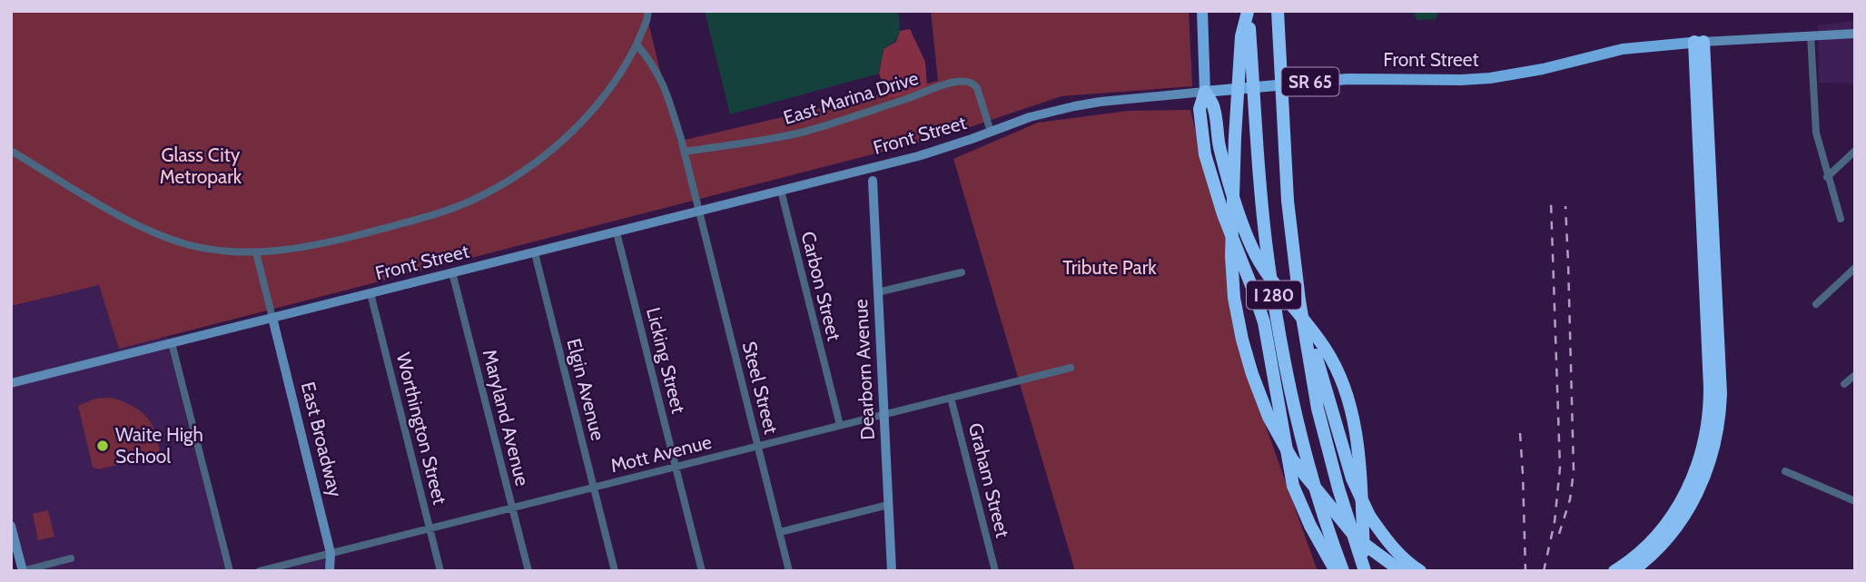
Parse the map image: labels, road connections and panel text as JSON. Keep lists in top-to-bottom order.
{
  "streets": {
    "highway": ["I 280"],
    "main road": [
      "Front Street",
      "SR 65",
      "Dearborn Avenue",
      "East Broadway"
    ],
    "street": [
      "East Marina Drive",
      "Carbon Street",
      "Licking Street",
      "Steel Street",
      "Elgin Avenue",
      "Maryland Avenue",
      "Worthington Street",
      "Mott Avenue",
      "Graham Street"
    ]
  },
  "crossings": [
    ["Front Street", "East Marina Drive"],
    ["Front Street", "Carbon Street"],
    ["Front Street", "Licking Street"],
    ["Front Street", "Dearborn Avenue"],
    ["Front Street", "Steel Street"],
    ["Front Street", "Elgin Avenue"],
    ["Front Street", "Maryland Avenue"],
    ["Front Street", "Worthington Street"],
    ["Front Street", "East Broadway"],
    ["East Marina Drive", "Steel Street"],
    ["Carbon Street", "Mott Avenue"],
    ["Licking Street", "Mott Avenue"],
    ["Dearborn Avenue", "Mott Avenue"],
    ["Steel Street", "Mott Avenue"],
    ["Elgin Avenue", "Mott Avenue"],
    ["Maryland Avenue", "Mott Avenue"],
    ["Worthington Street", "Mott Avenue"],
    ["East Broadway", "Mott Avenue"],
    ["Mott Avenue", "Graham Street"]
  ],
  "parks": ["Glass City Metropark", "Tribute Park"],
  "places": ["Waite High School"]
}
